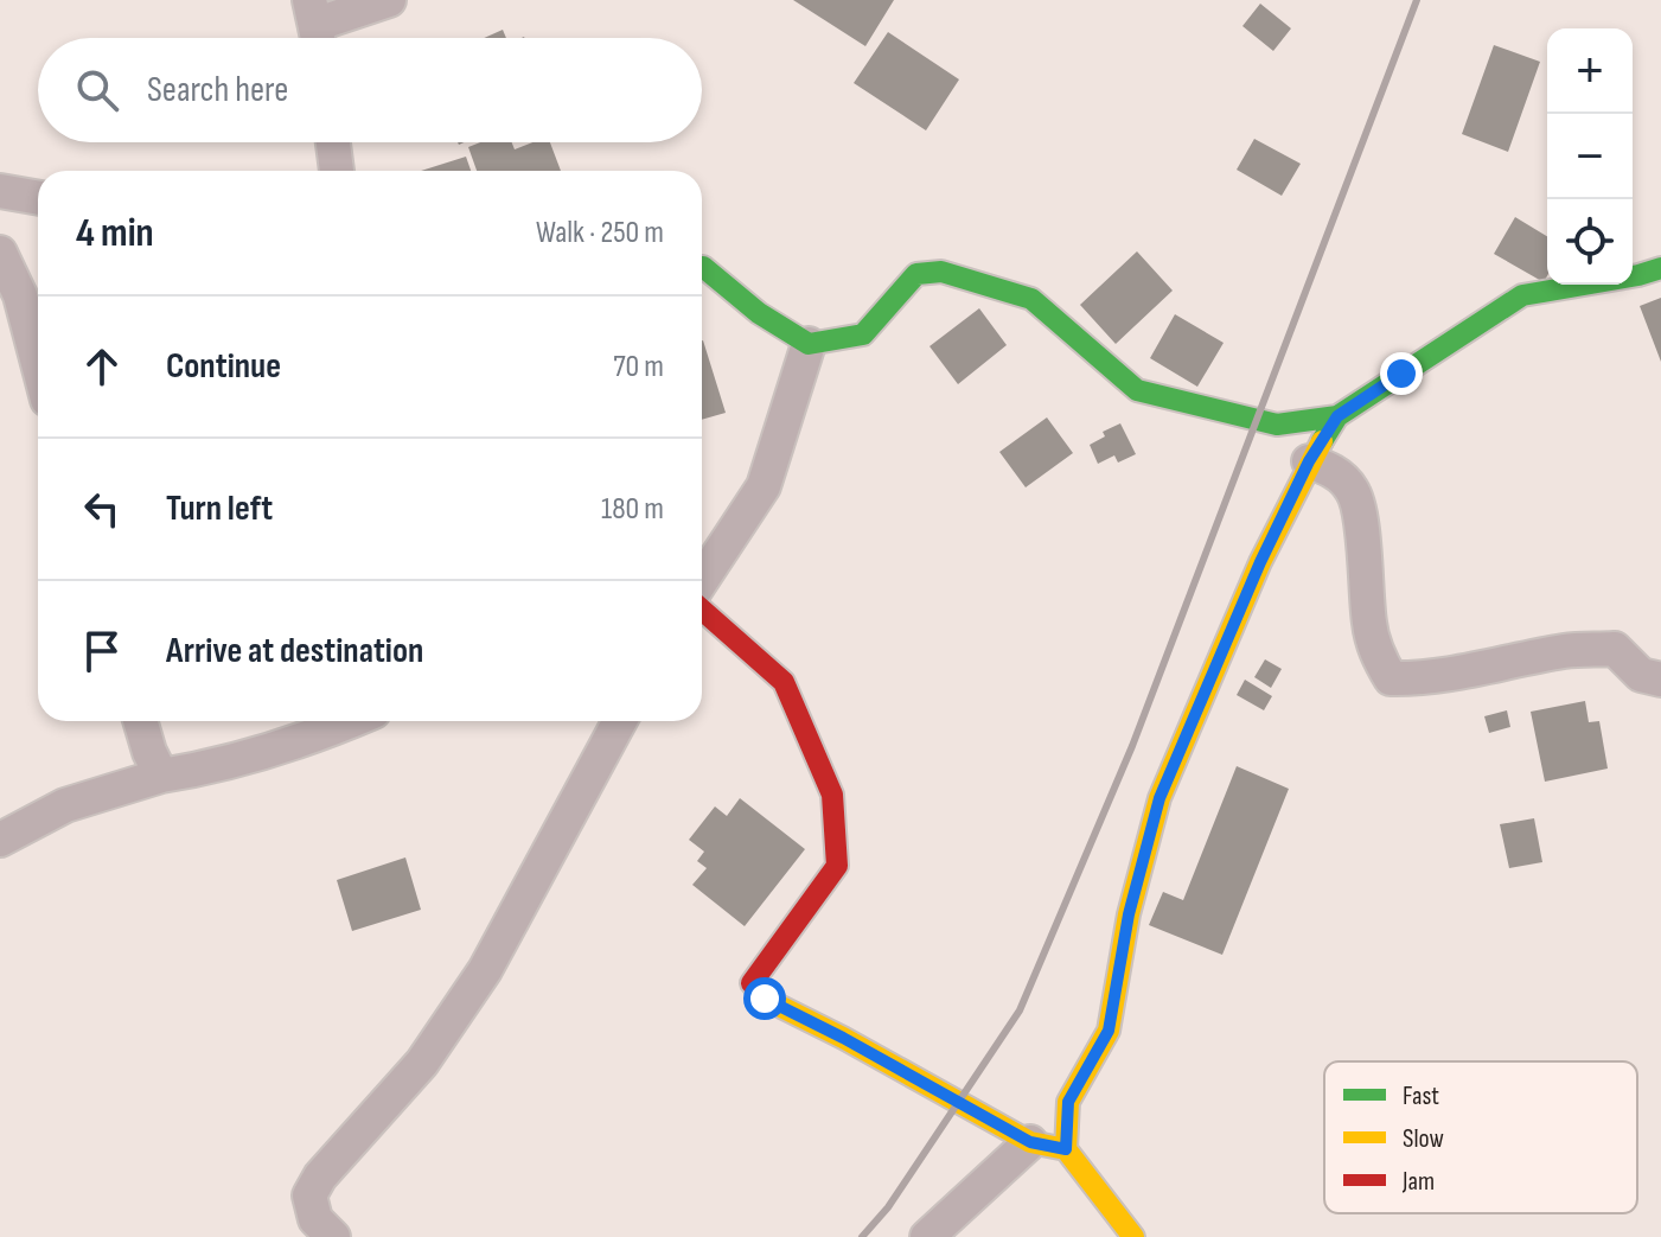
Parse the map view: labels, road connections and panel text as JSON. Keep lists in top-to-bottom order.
{
  "legend": ["Fast", "Slow", "Jam"],
  "page": {
    "map_buttons": ["+", "−"],
    "search": "Search here",
    "heading": ["4 min", "Walk · 250 m"],
    "list": [
      ["Continue", "70 m"],
      ["Turn left", "180 m"],
      "Arrive at destination"
    ]
  }
}
